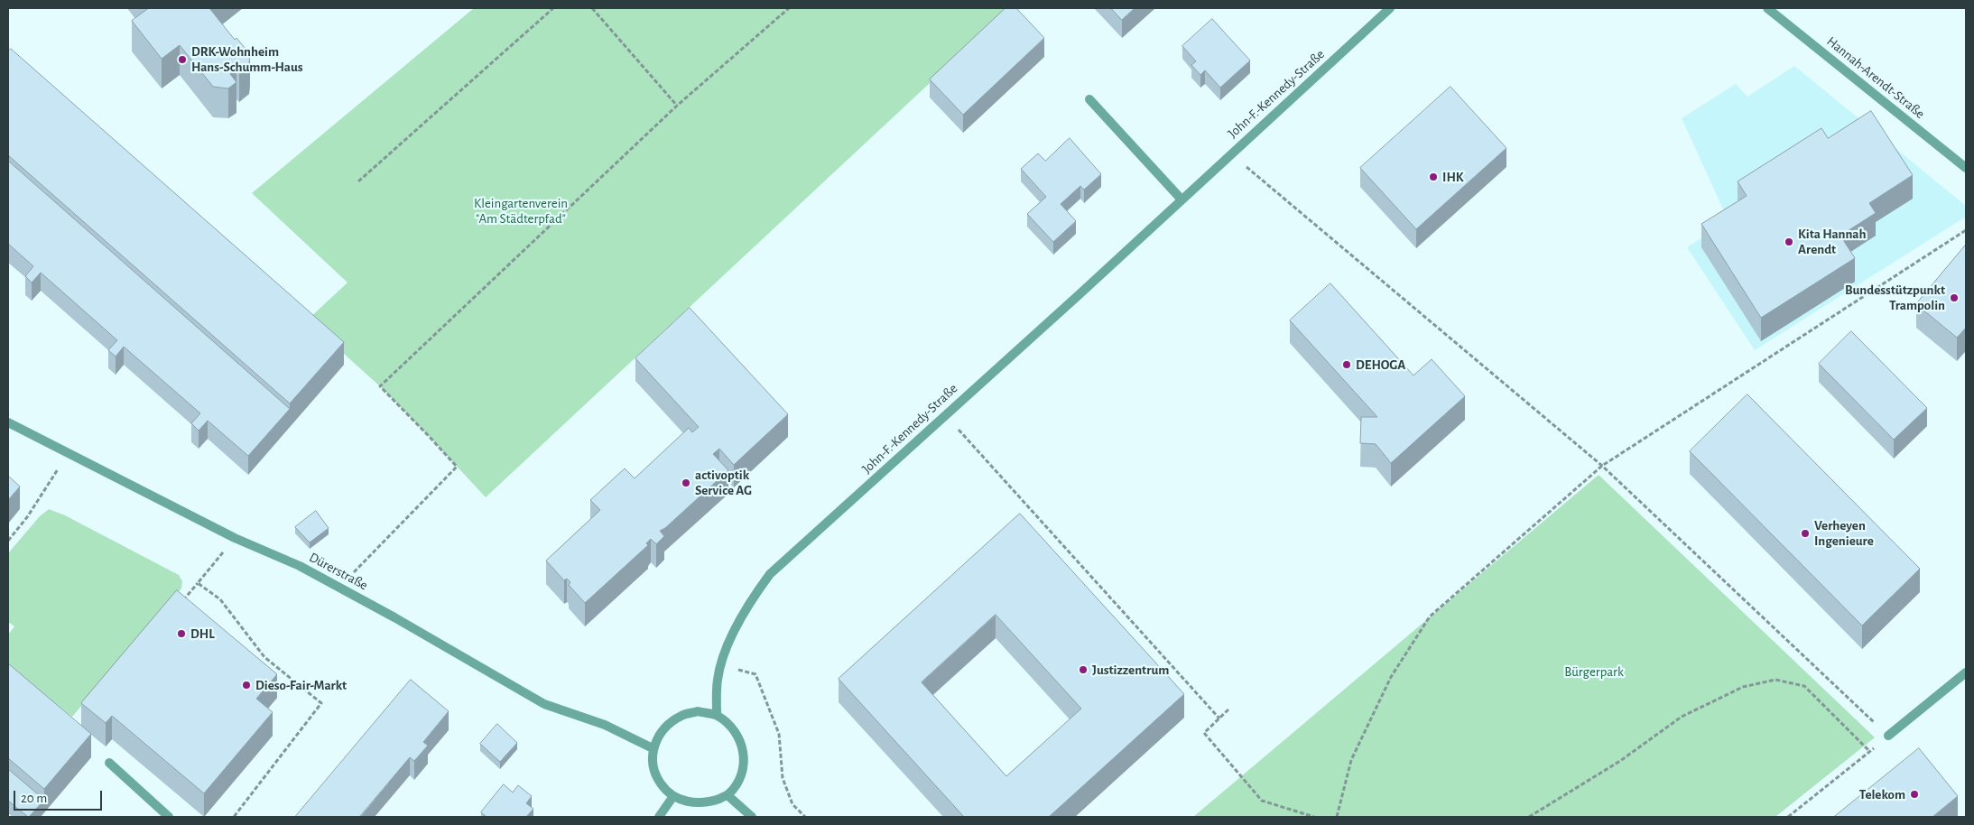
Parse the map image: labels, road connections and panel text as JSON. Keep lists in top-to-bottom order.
{
  "streets": {
    "street": ["Hannah-Arendt-Straße", "John-F.-Kennedy-Straße", "Dürerstraße"]
  },
  "crossings": [
    ["John-F.-Kennedy-Straße", "Dürerstraße"]
  ],
  "parks": ["Kleingartenverein \"Am Städterpfad\"", "Bürgerpark"],
  "places": [
    "DRK-Wohnheim Hans-Schumm-Haus",
    "IHK",
    "Kita Hannah Arendt",
    "Bundesstützpunkt Trampolin",
    "DEHOGA",
    "activoptik Service AG",
    "Verheyen Ingenieure",
    "DHL",
    "Justizzentrum",
    "Dieso-Fair-Markt",
    "Telekom"
  ],
  "scale_bar": "20 m"
}
